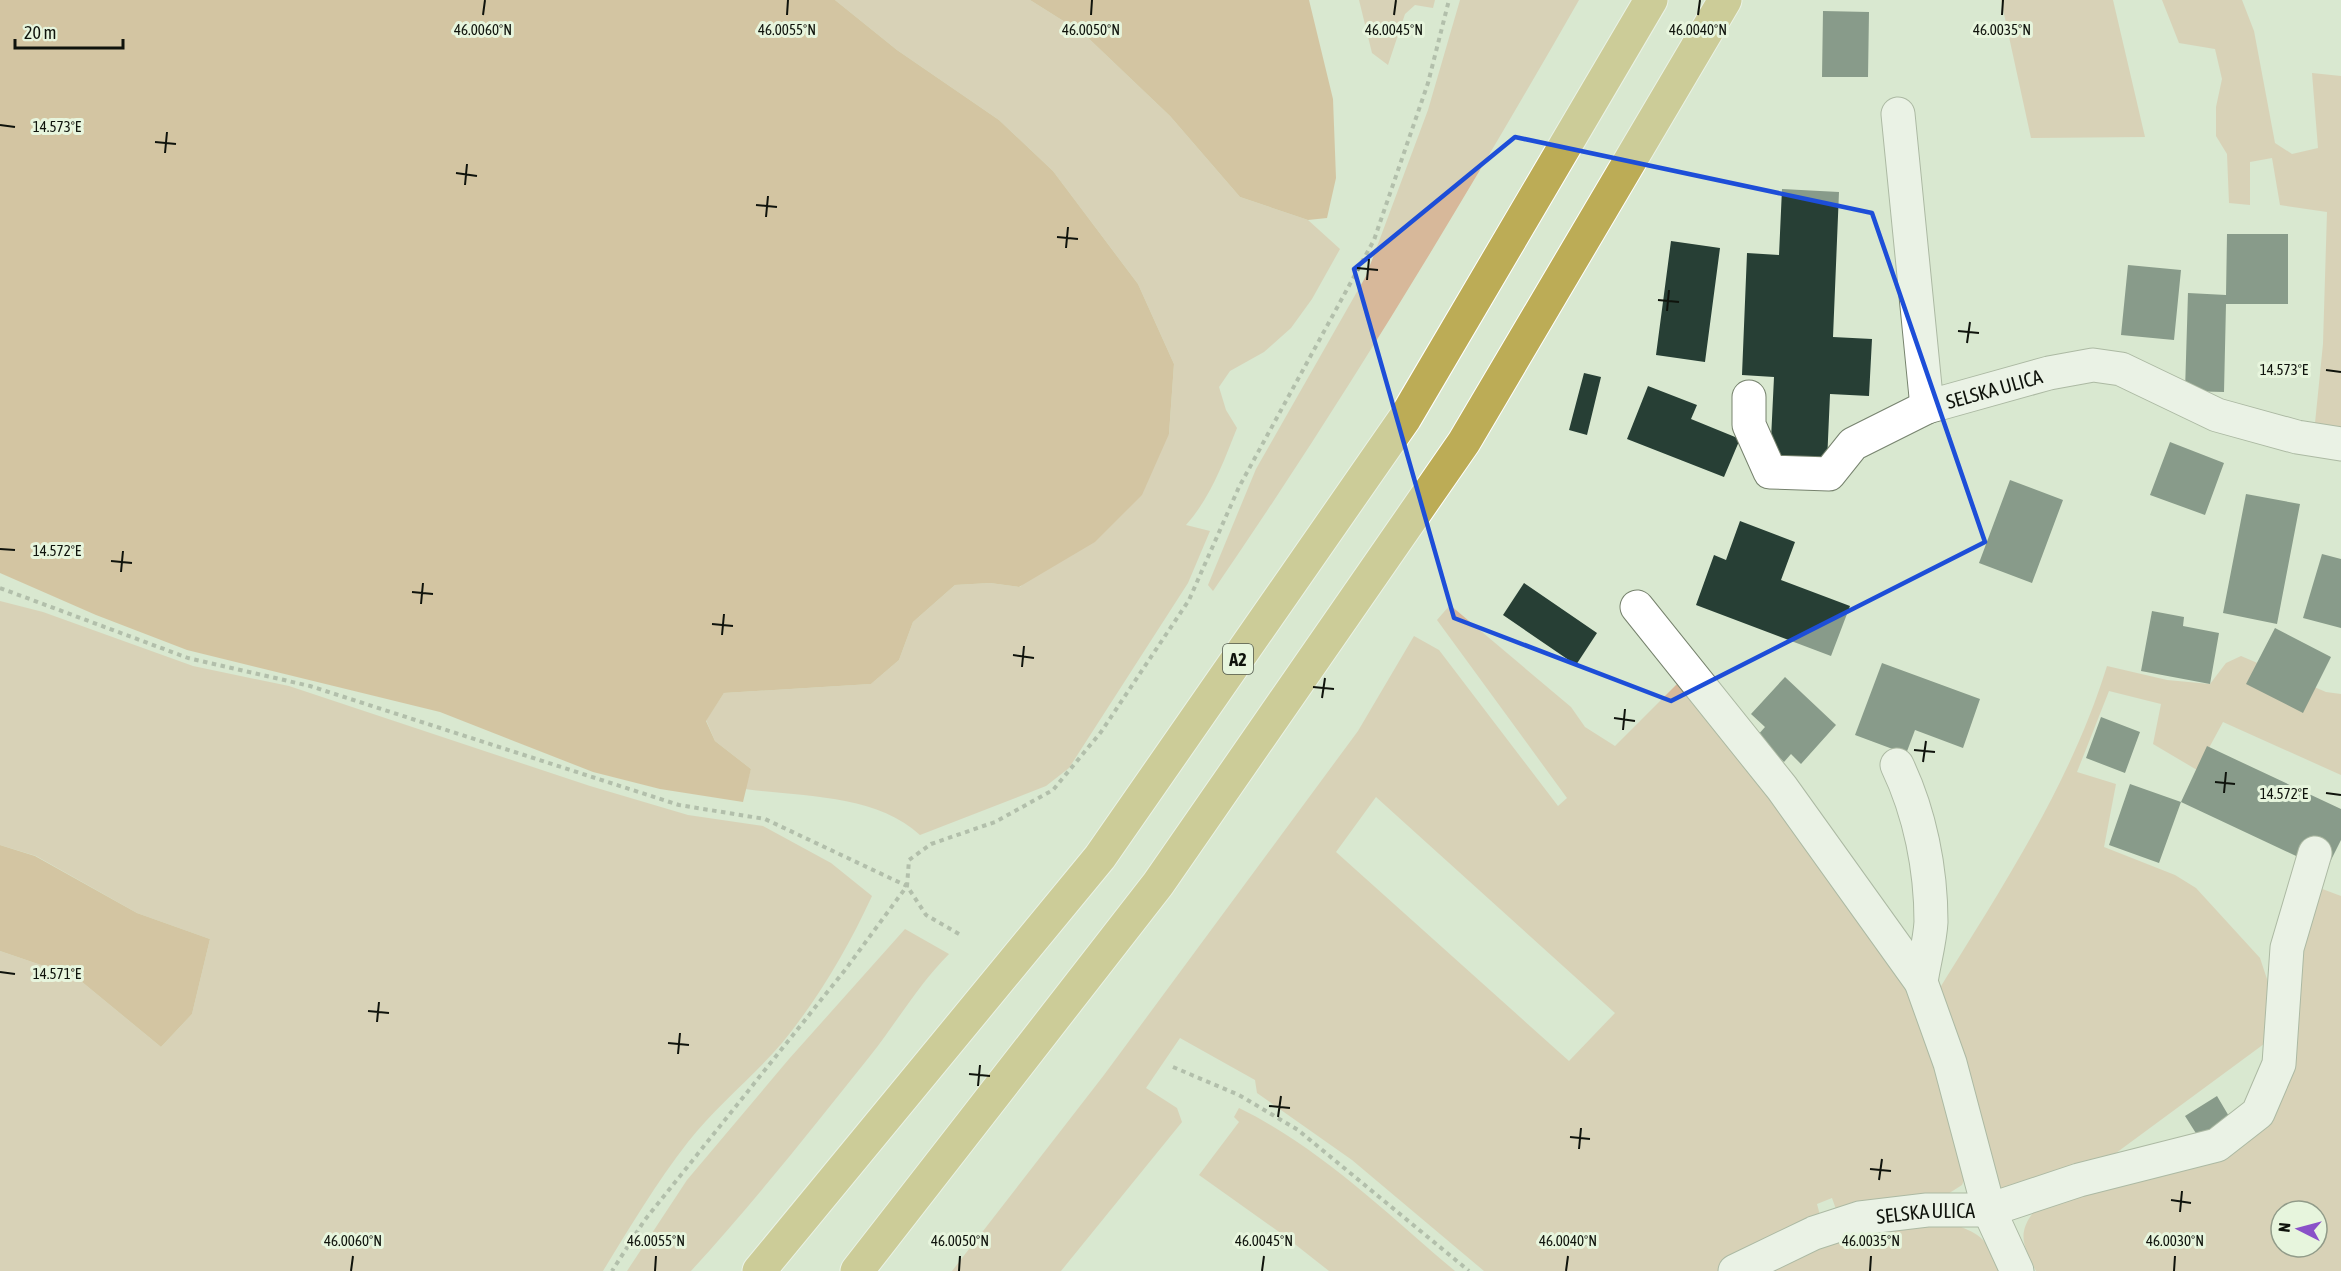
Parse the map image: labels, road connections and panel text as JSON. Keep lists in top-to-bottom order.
{
  "streets": {
    "highway": ["A2"],
    "street": ["SELSKA ULICA"]
  },
  "scale_bar": "20 m",
  "north": "left",
  "coordinates": [
    "46.0060°N",
    "46.0055°N",
    "46.0050°N",
    "46.0045°N",
    "46.0040°N",
    "46.0035°N",
    "14.573°E",
    "14.572°E",
    "14.571°E",
    "46.0030°N"
  ]
}
